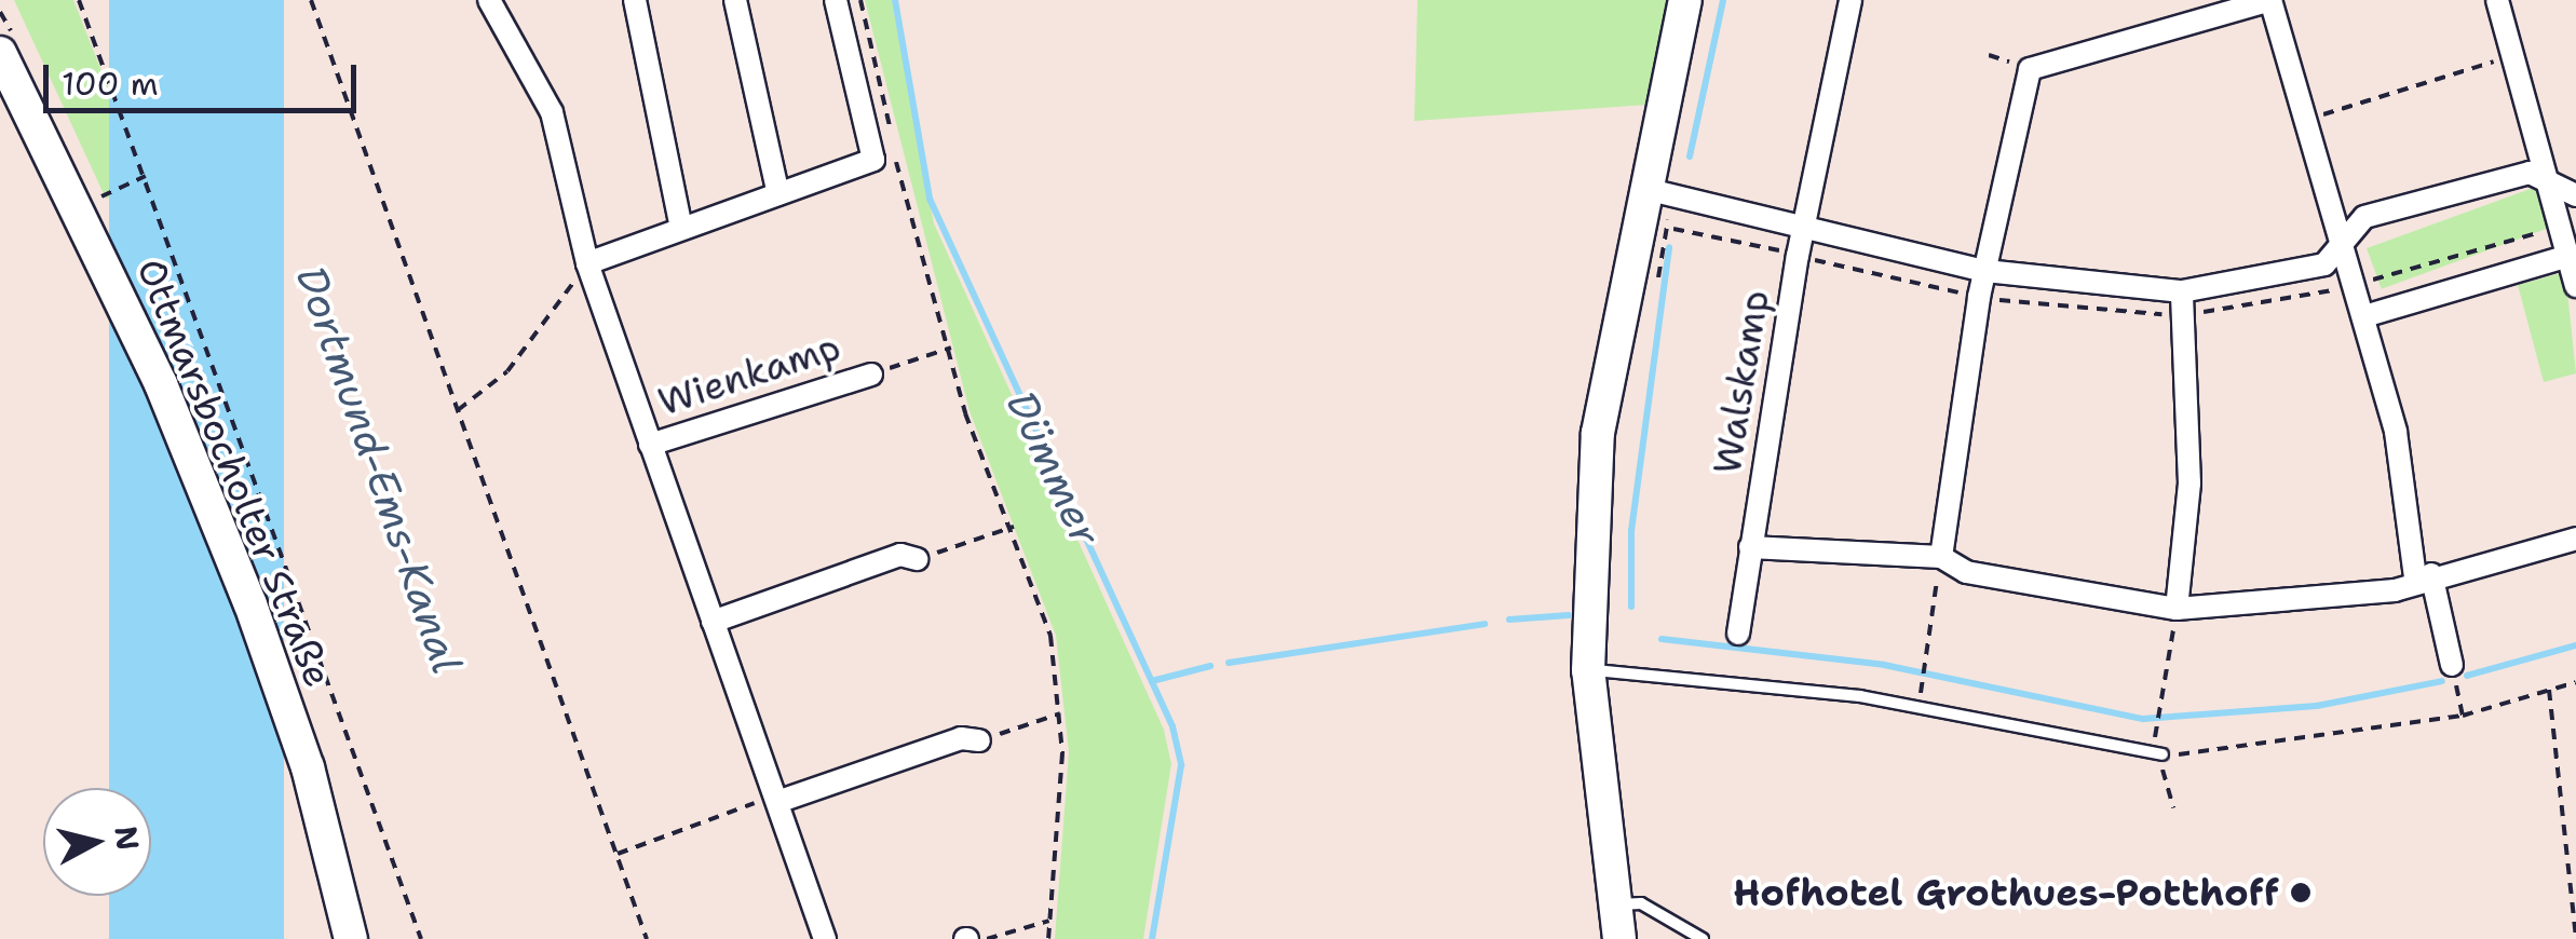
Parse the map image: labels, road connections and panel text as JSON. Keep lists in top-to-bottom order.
{
  "streets": {
    "main road": ["Ottmarsbocholter Straße"],
    "street": ["Wienkamp", "Walskamp"]
  },
  "water": ["Dümmer", "Dortmund-Ems-Kanal"],
  "places": ["Hofhotel Grothues-Potthoff"],
  "scale_bar": "100 m",
  "north": "right"
}
